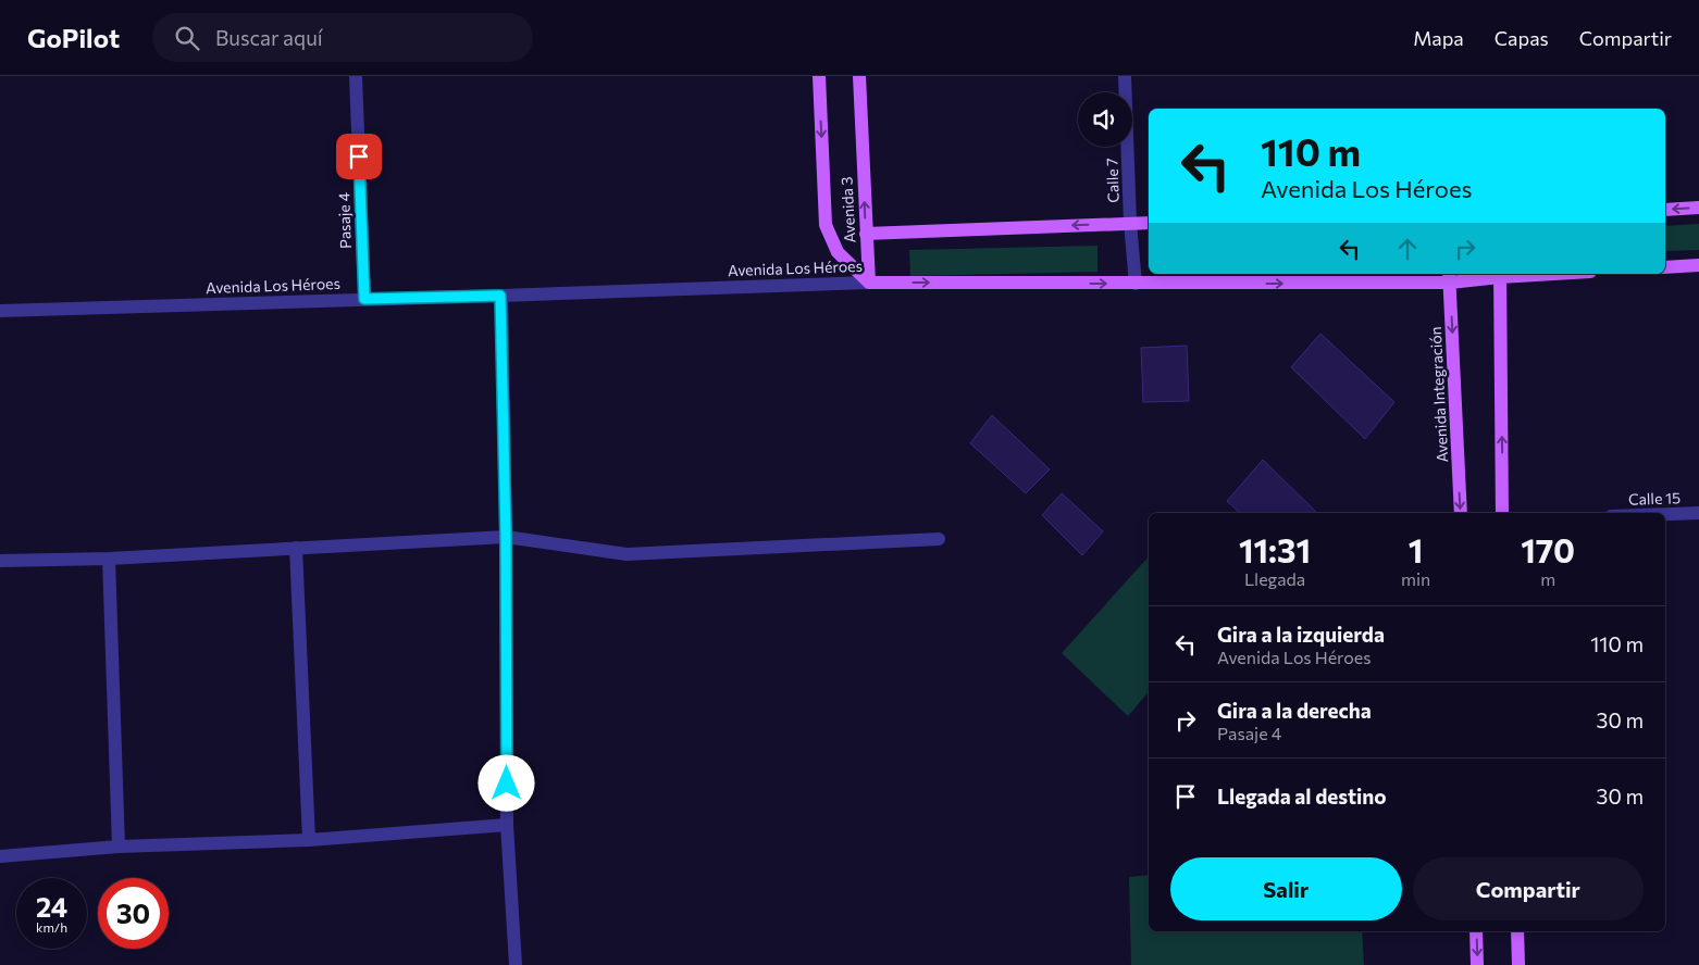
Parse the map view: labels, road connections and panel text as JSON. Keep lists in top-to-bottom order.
{
  "streets": {
    "main road": ["Avenida 3", "Avenida Los Héroes", "Avenida Integración"],
    "street": ["Calle 7", "Pasaje 4", "Calle 15"]
  },
  "crossings": [
    ["Calle 7", "Avenida Los Héroes"],
    ["Avenida 3", "Avenida Los Héroes"],
    ["Pasaje 4", "Avenida Los Héroes"],
    ["Avenida Los Héroes", "Avenida Integración"]
  ],
  "one_way": ["Avenida Los Héroes"],
  "page": {
    "header": "GoPilot",
    "search": "Buscar aquí",
    "nav": ["Mapa", "Capas", "Compartir"],
    "turn": ["110 m", "Avenida Los Héroes"],
    "eta": [
      "11:31",
      "Llegada",
      "1",
      "min",
      "170",
      "m"
    ],
    "list": [
      {
        "name": "Gira a la izquierda",
        "note": "Avenida Los Héroes",
        "value": "110 m"
      },
      {
        "name": "Gira a la derecha",
        "note": "Pasaje 4",
        "value": "30 m"
      },
      {
        "name": "Llegada al destino",
        "value": "30 m"
      }
    ],
    "buttons": ["Salir", "Compartir"],
    "speed": "24 km/h",
    "limit": "30"
  }
}
